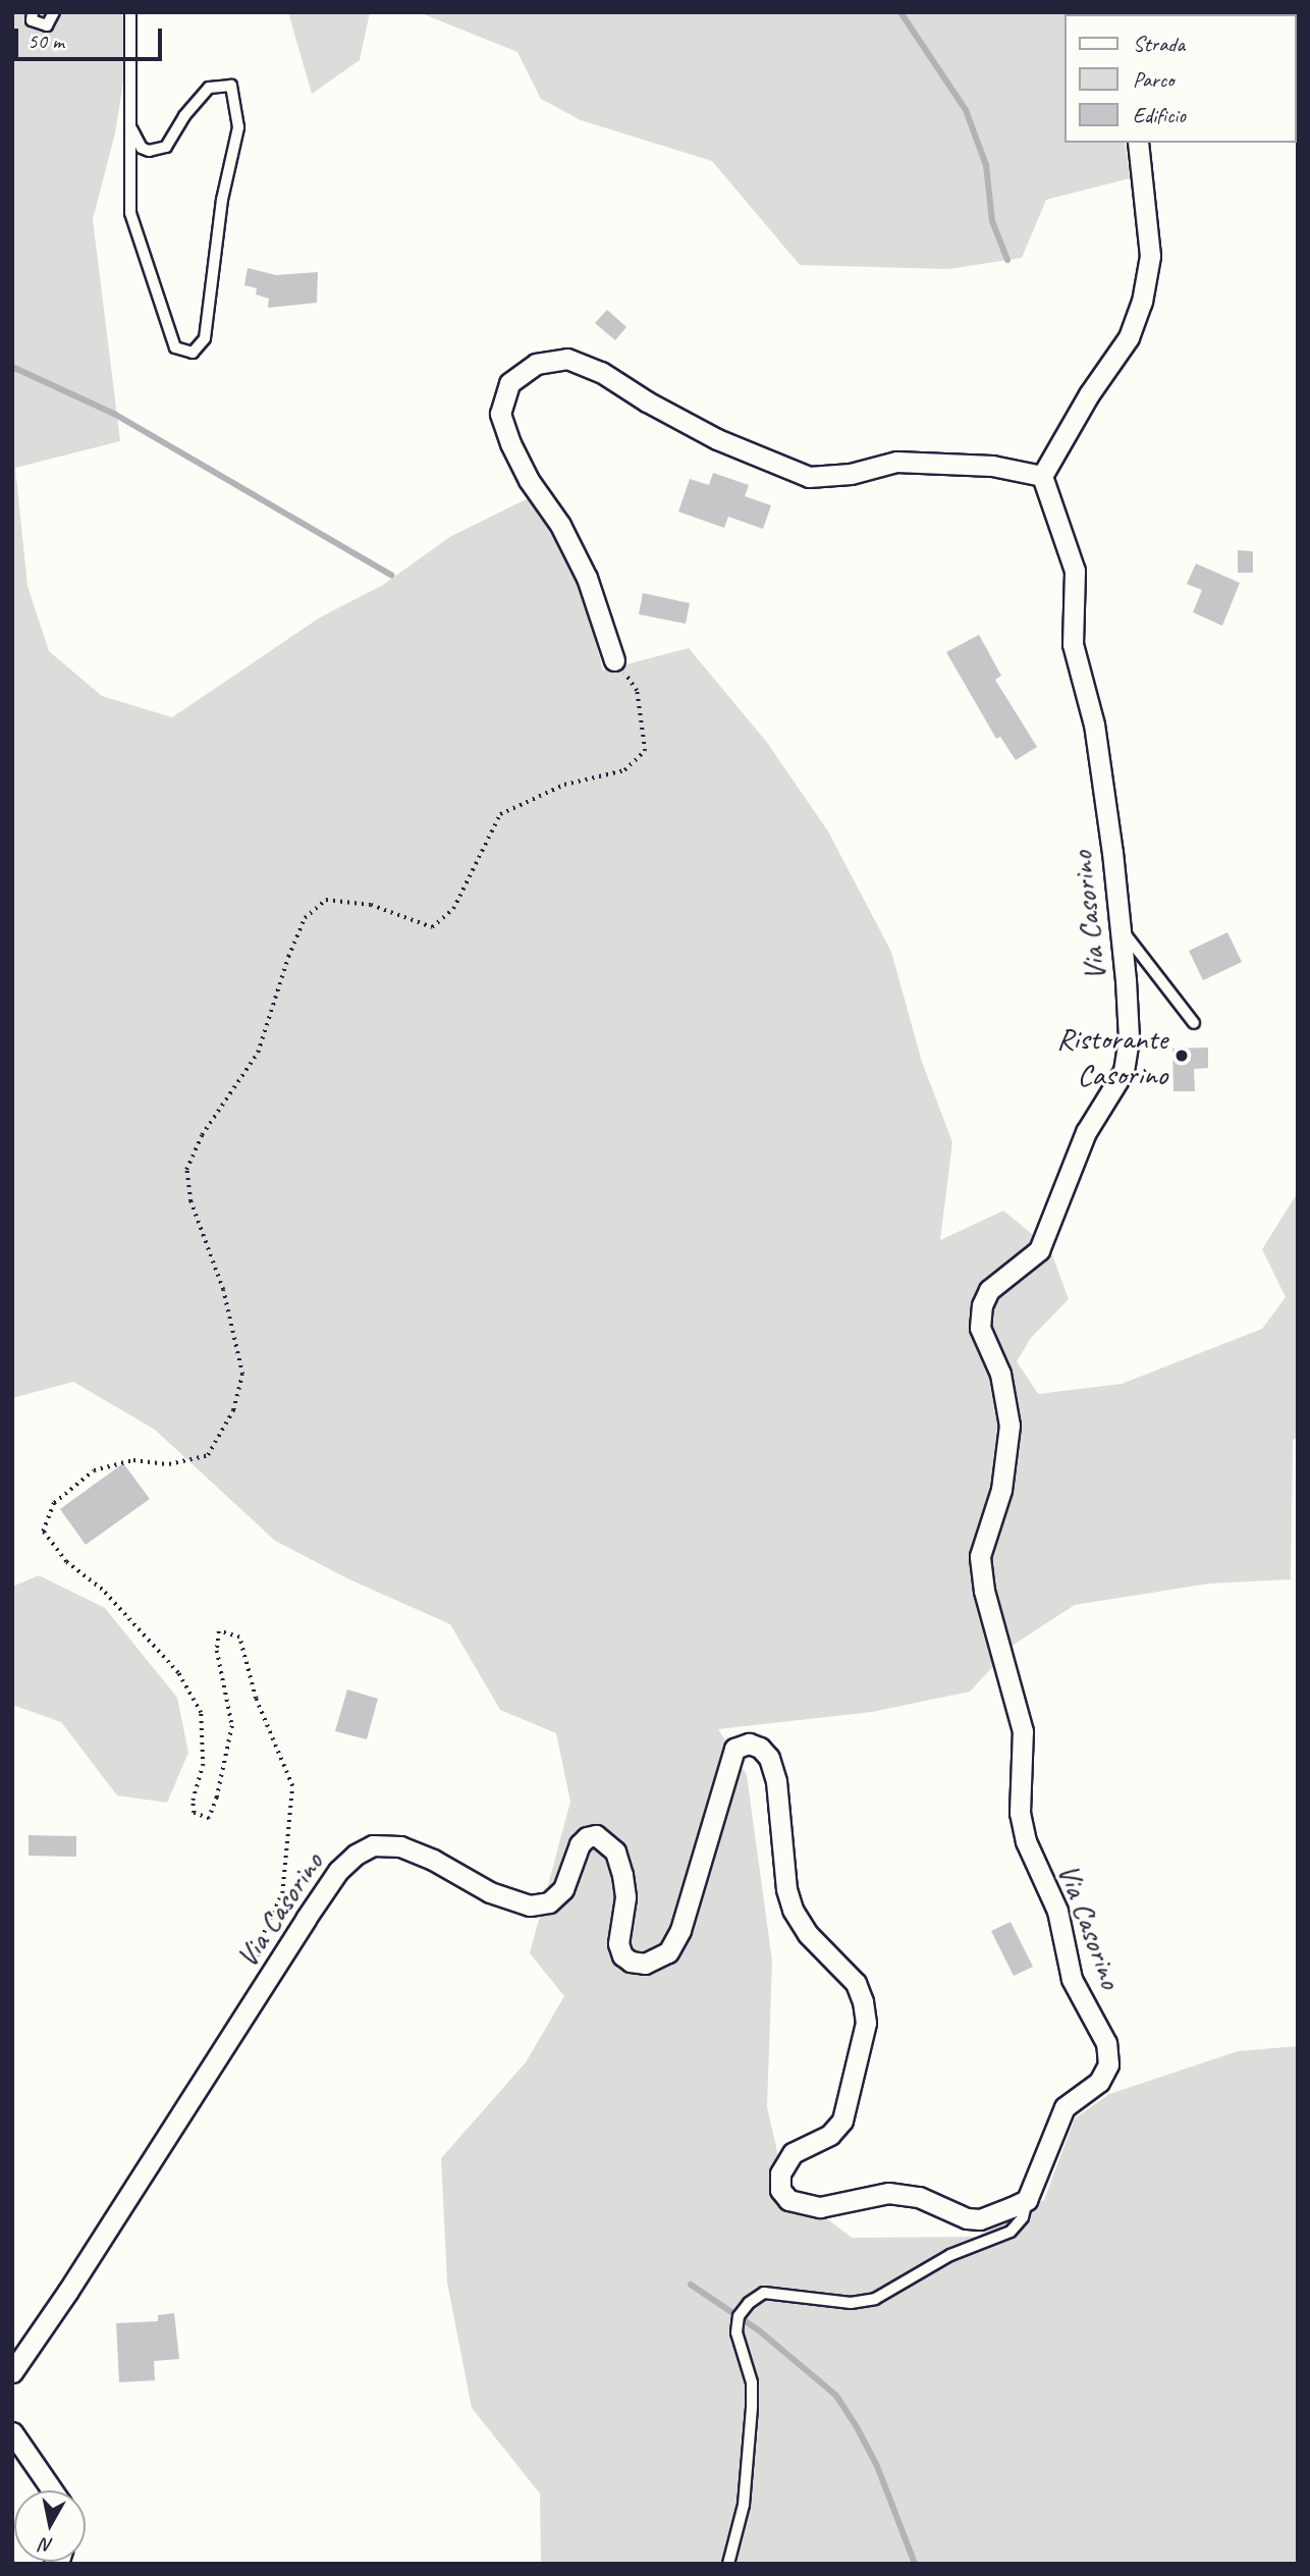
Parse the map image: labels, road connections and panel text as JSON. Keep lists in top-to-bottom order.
{
  "streets": {
    "street": ["Via Casorino"]
  },
  "places": ["Ristorante Casorino"],
  "legend": ["Strada", "Parco", "Edificio"],
  "scale_bar": "50 m",
  "north": "bottom"
}
